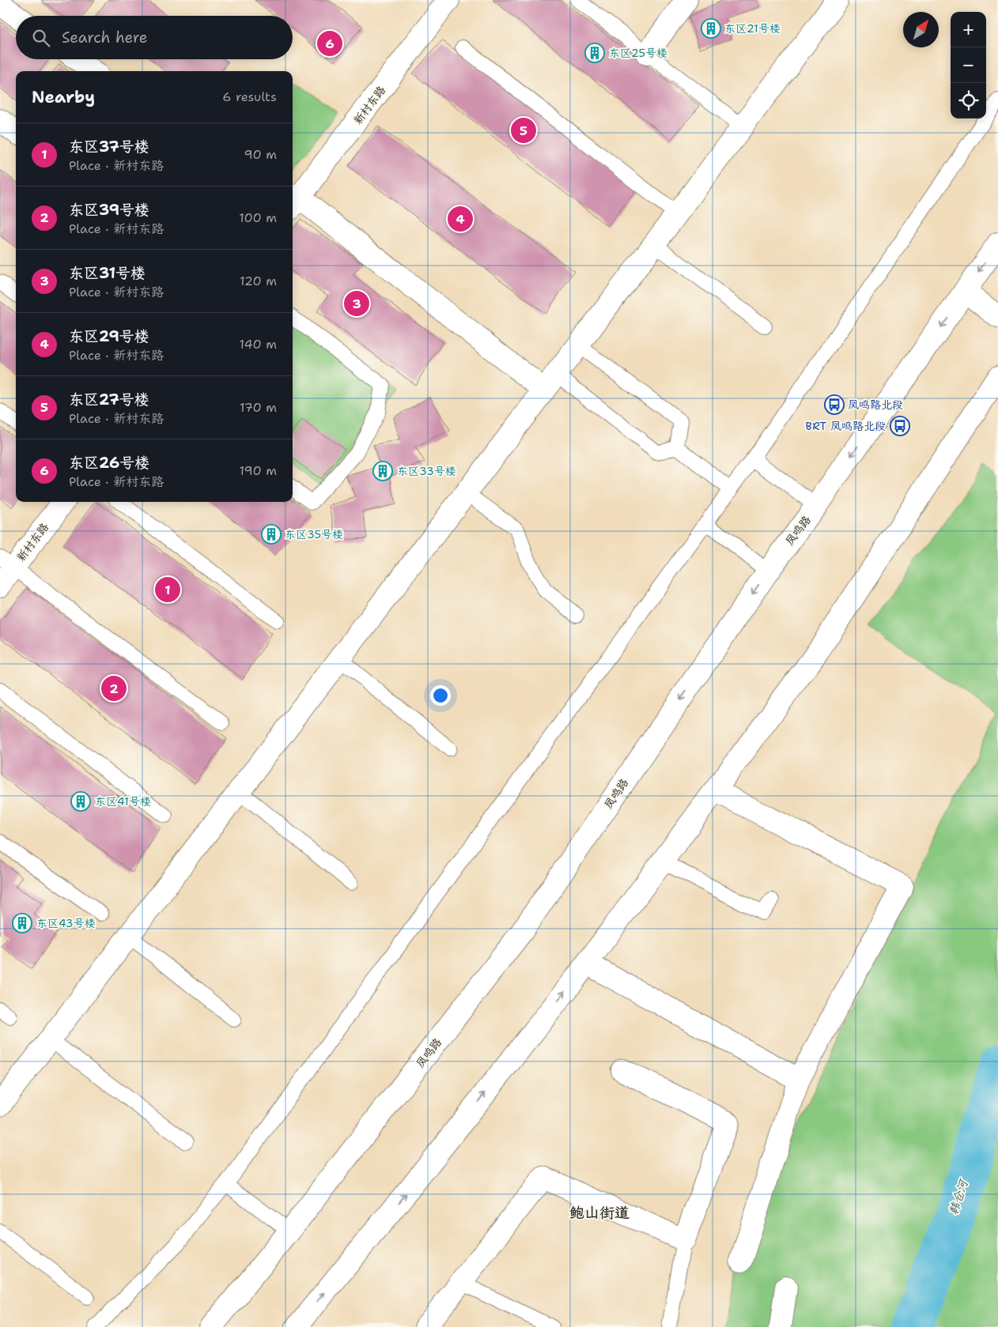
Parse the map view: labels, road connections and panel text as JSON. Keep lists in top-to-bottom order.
{
  "streets": {
    "street": ["新村东路", "凤鸣路"]
  },
  "districts": ["鲍山街道"],
  "water": ["韩仓河"],
  "places": {
    "building": [
      "东区21号楼",
      "东区25号楼",
      "东区33号楼",
      "东区35号楼",
      "东区41号楼",
      "东区43号楼"
    ],
    "bus stop": ["凤鸣路北段", "BRT 凤鸣路北段"]
  },
  "north": "top right",
  "page": {
    "map_buttons": ["+", "−"],
    "search": "Search here",
    "pins": [
      "6",
      "5",
      "4",
      "3",
      "1",
      "2"
    ],
    "heading": ["Nearby", "6 results"],
    "list": [
      {
        "mark": "1",
        "name": "东区37号楼",
        "note": "Place · 新村东路",
        "value": "90 m"
      },
      {
        "mark": "2",
        "name": "东区39号楼",
        "note": "Place · 新村东路",
        "value": "100 m"
      },
      {
        "mark": "3",
        "name": "东区31号楼",
        "note": "Place · 新村东路",
        "value": "120 m"
      },
      {
        "mark": "4",
        "name": "东区29号楼",
        "note": "Place · 新村东路",
        "value": "140 m"
      },
      {
        "mark": "5",
        "name": "东区27号楼",
        "note": "Place · 新村东路",
        "value": "170 m"
      },
      {
        "mark": "6",
        "name": "东区26号楼",
        "note": "Place · 新村东路",
        "value": "190 m"
      }
    ]
  }
}
